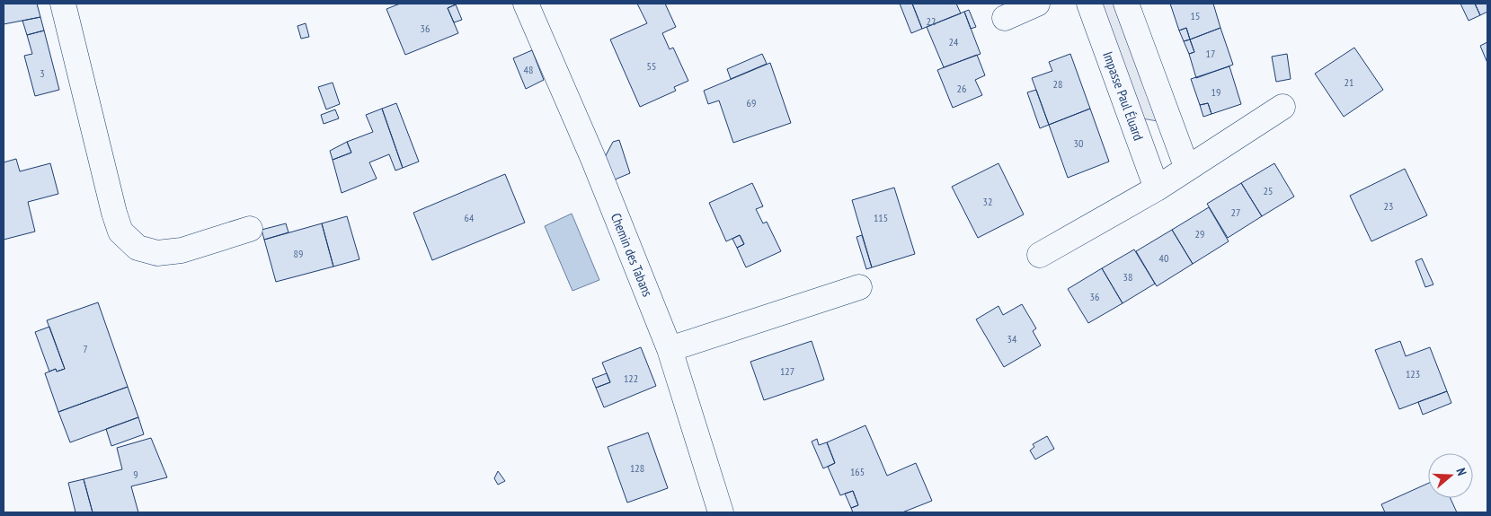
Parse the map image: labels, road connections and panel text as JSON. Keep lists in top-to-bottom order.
{
  "streets": {
    "street": ["Impasse Paul Éluard", "Chemin des Tabans"]
  },
  "house_numbers": [
    "15",
    "22",
    "36",
    "24",
    "17",
    "55",
    "48",
    "3",
    "21",
    "28",
    "26",
    "19",
    "69",
    "30",
    "25",
    "32",
    "23",
    "27",
    "64",
    "115",
    "29",
    "89",
    "40",
    "38",
    "36",
    "34",
    "7",
    "127",
    "123",
    "122",
    "128",
    "165",
    "9"
  ],
  "north": "right"
}
